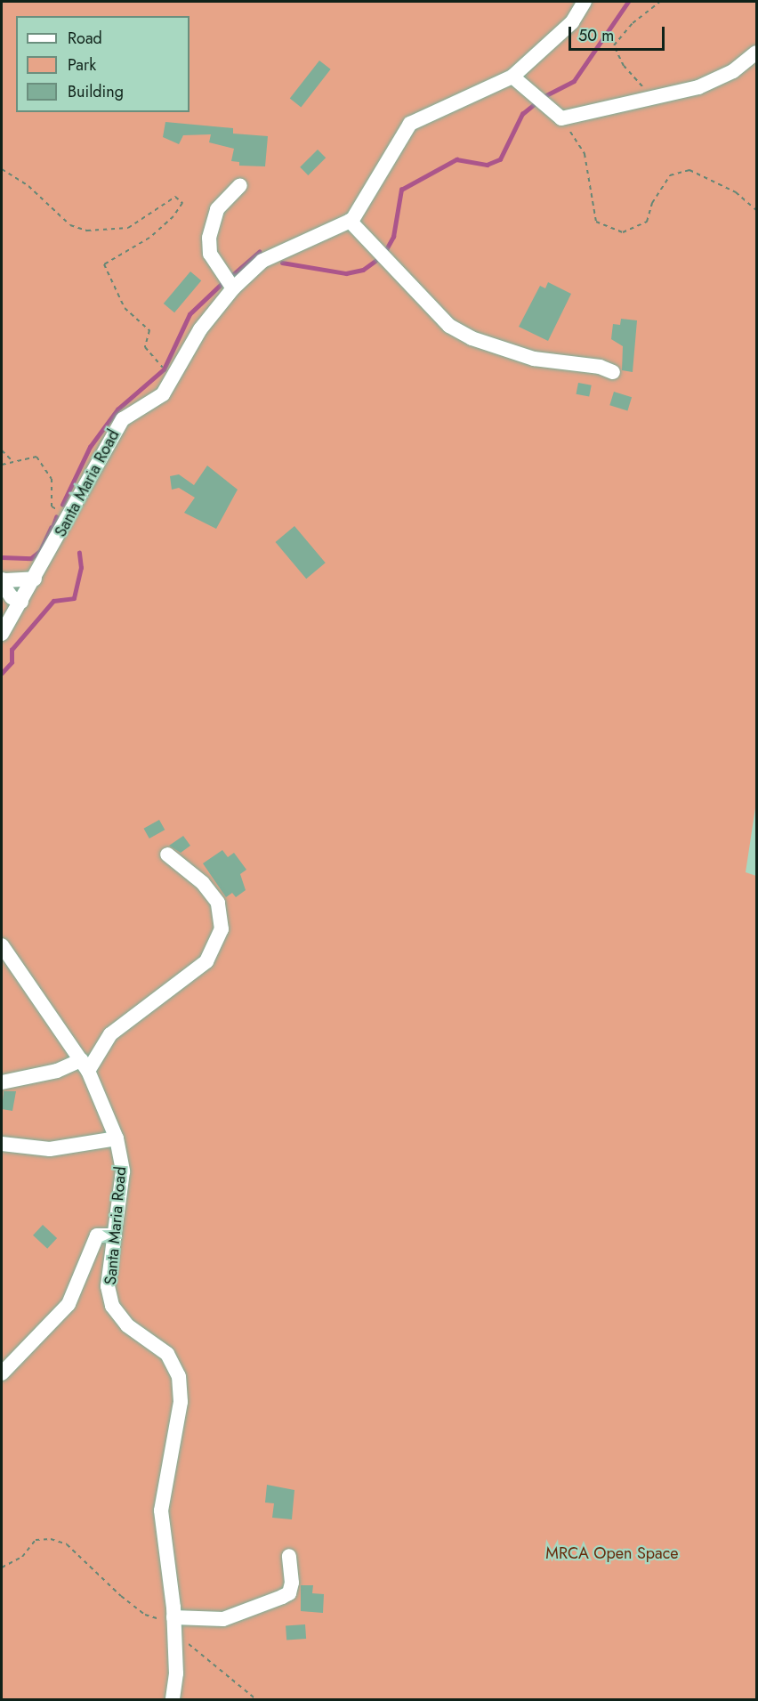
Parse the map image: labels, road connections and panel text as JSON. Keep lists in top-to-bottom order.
{
  "streets": {
    "street": ["Santa Maria Road"]
  },
  "parks": ["MRCA Open Space"],
  "legend": ["Road", "Park", "Building"],
  "scale_bar": "50 m"
}
